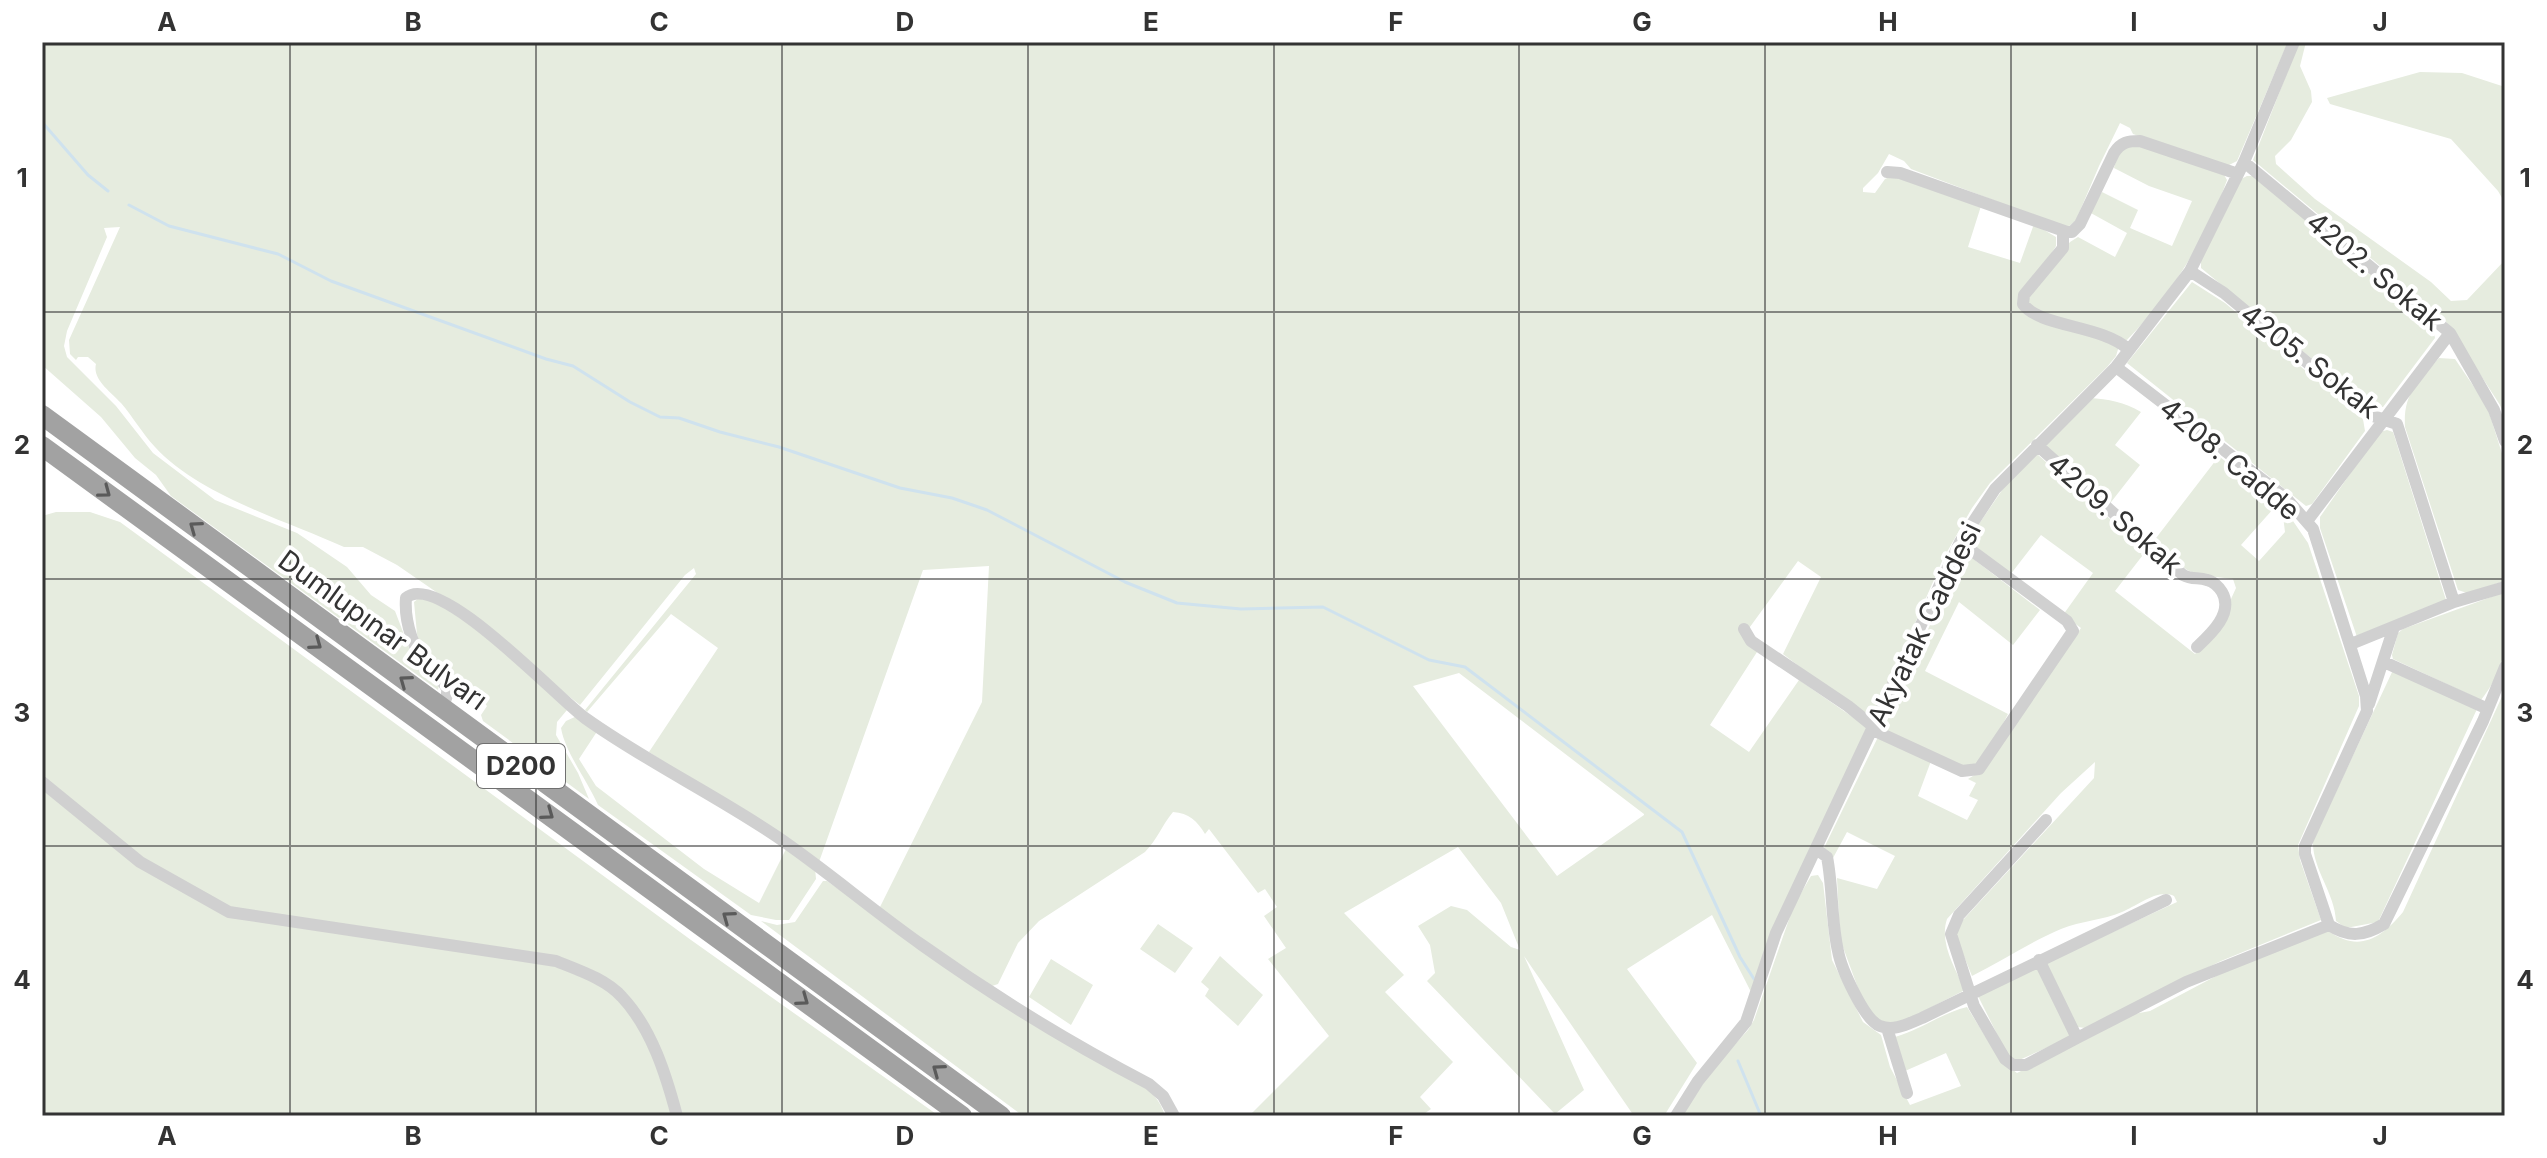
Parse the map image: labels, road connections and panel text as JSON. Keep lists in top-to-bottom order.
{
  "streets": {
    "highway": ["Dumlupınar Bulvarı", "D200"],
    "street": [
      "4202. Sokak",
      "4205. Sokak",
      "4208. Cadde",
      "4209. Sokak",
      "Akyatak Caddesi"
    ]
  },
  "crossings": [
    ["4202. Sokak", "Akyatak Caddesi"],
    ["4205. Sokak", "Akyatak Caddesi"],
    ["4208. Cadde", "Akyatak Caddesi"],
    ["4209. Sokak", "Akyatak Caddesi"]
  ],
  "grid": {
    "columns": [
      "A",
      "B",
      "C",
      "D",
      "E",
      "F",
      "G",
      "H",
      "I",
      "J"
    ],
    "rows": [
      "1",
      "2",
      "3",
      "4"
    ]
  }
}
